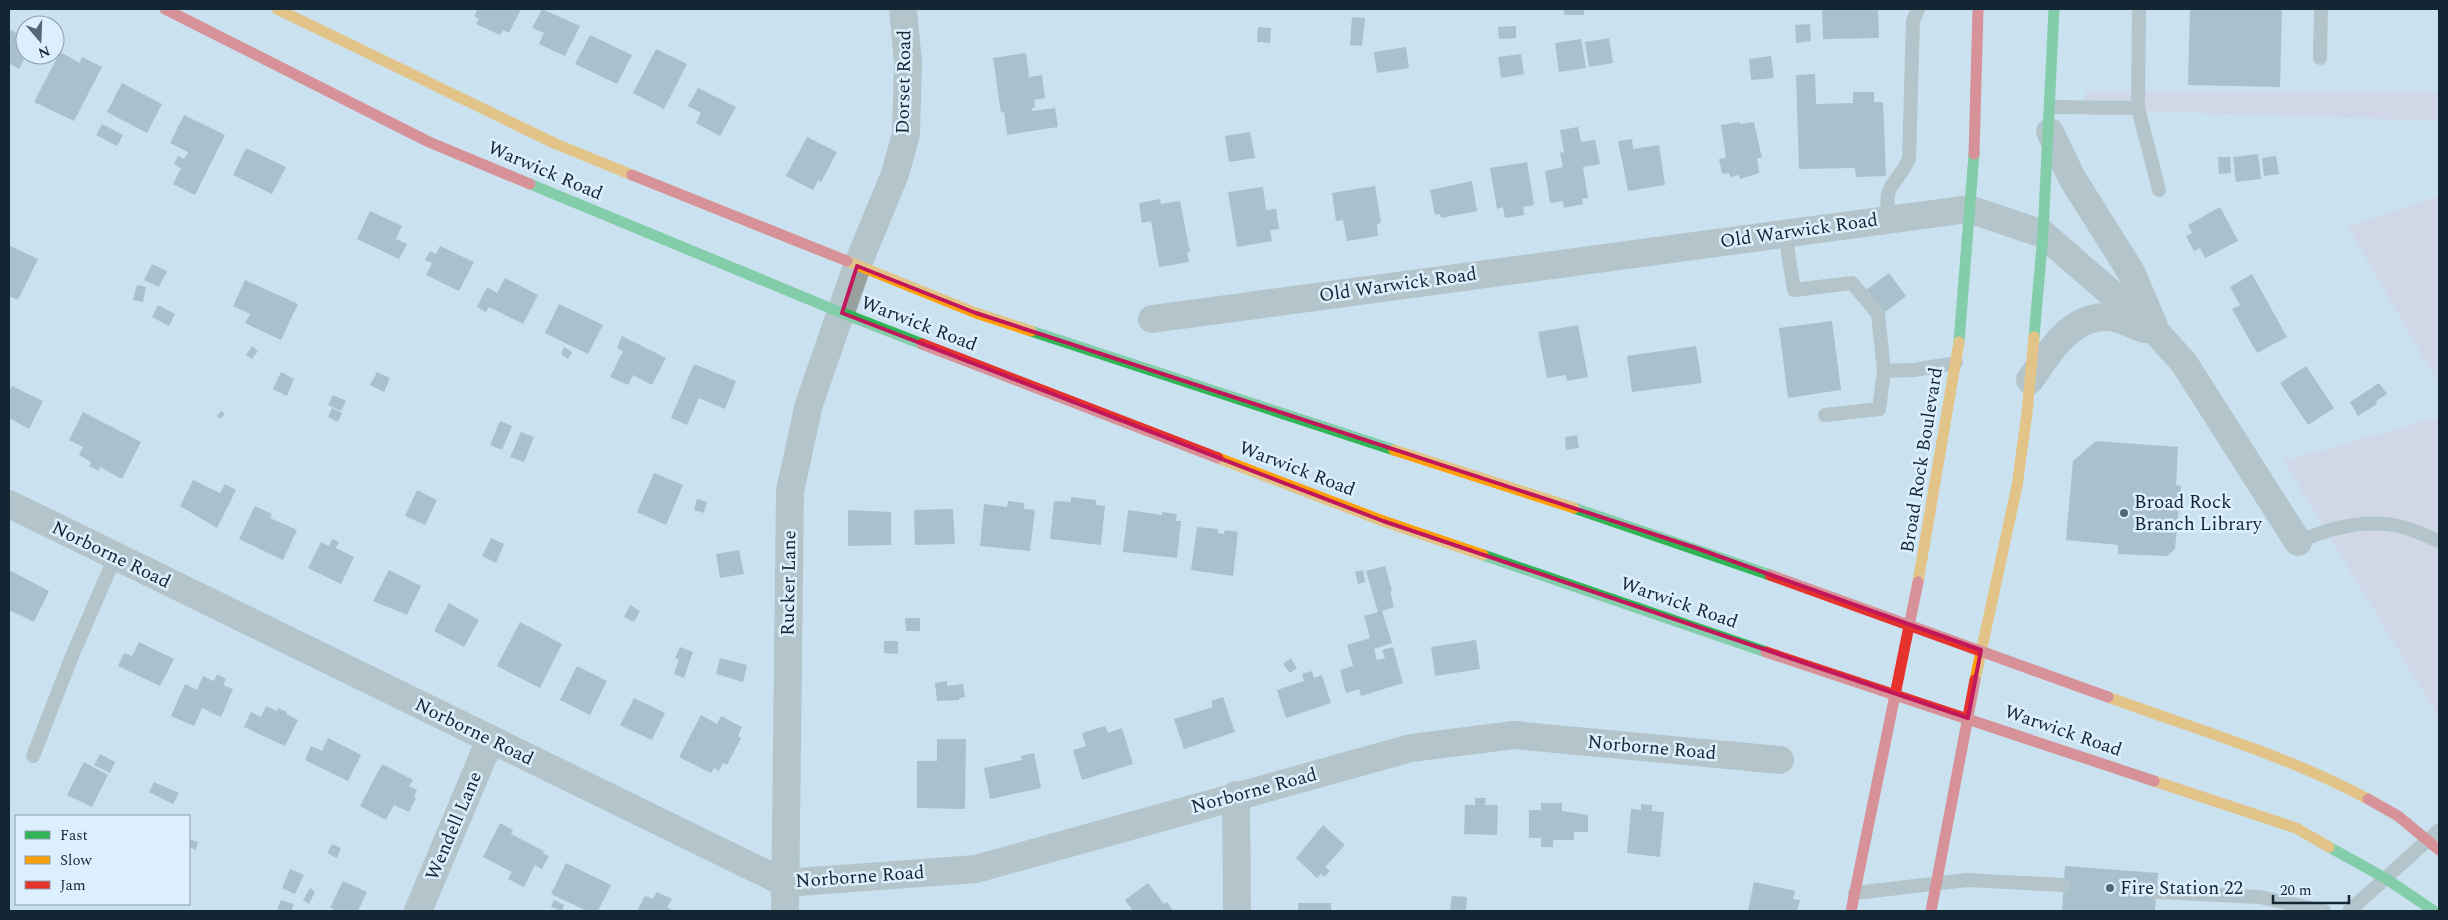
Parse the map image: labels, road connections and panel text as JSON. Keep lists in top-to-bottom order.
{
  "streets": {
    "main road": ["Warwick Road", "Broad Rock Boulevard"],
    "street": [
      "Dorset Road",
      "Old Warwick Road",
      "Norborne Road",
      "Rucker Lane",
      "Wendell Lane"
    ]
  },
  "crossings": [
    ["Dorset Road", "Warwick Road"],
    ["Dorset Road", "Rucker Lane"],
    ["Warwick Road", "Broad Rock Boulevard"],
    ["Warwick Road", "Rucker Lane"],
    ["Old Warwick Road", "Broad Rock Boulevard"],
    ["Norborne Road", "Rucker Lane"],
    ["Norborne Road", "Wendell Lane"]
  ],
  "places": ["Broad Rock Branch Library", "Fire Station 22"],
  "legend": ["Fast", "Slow", "Jam"],
  "scale_bar": "20 m",
  "north": "bottom"
}
